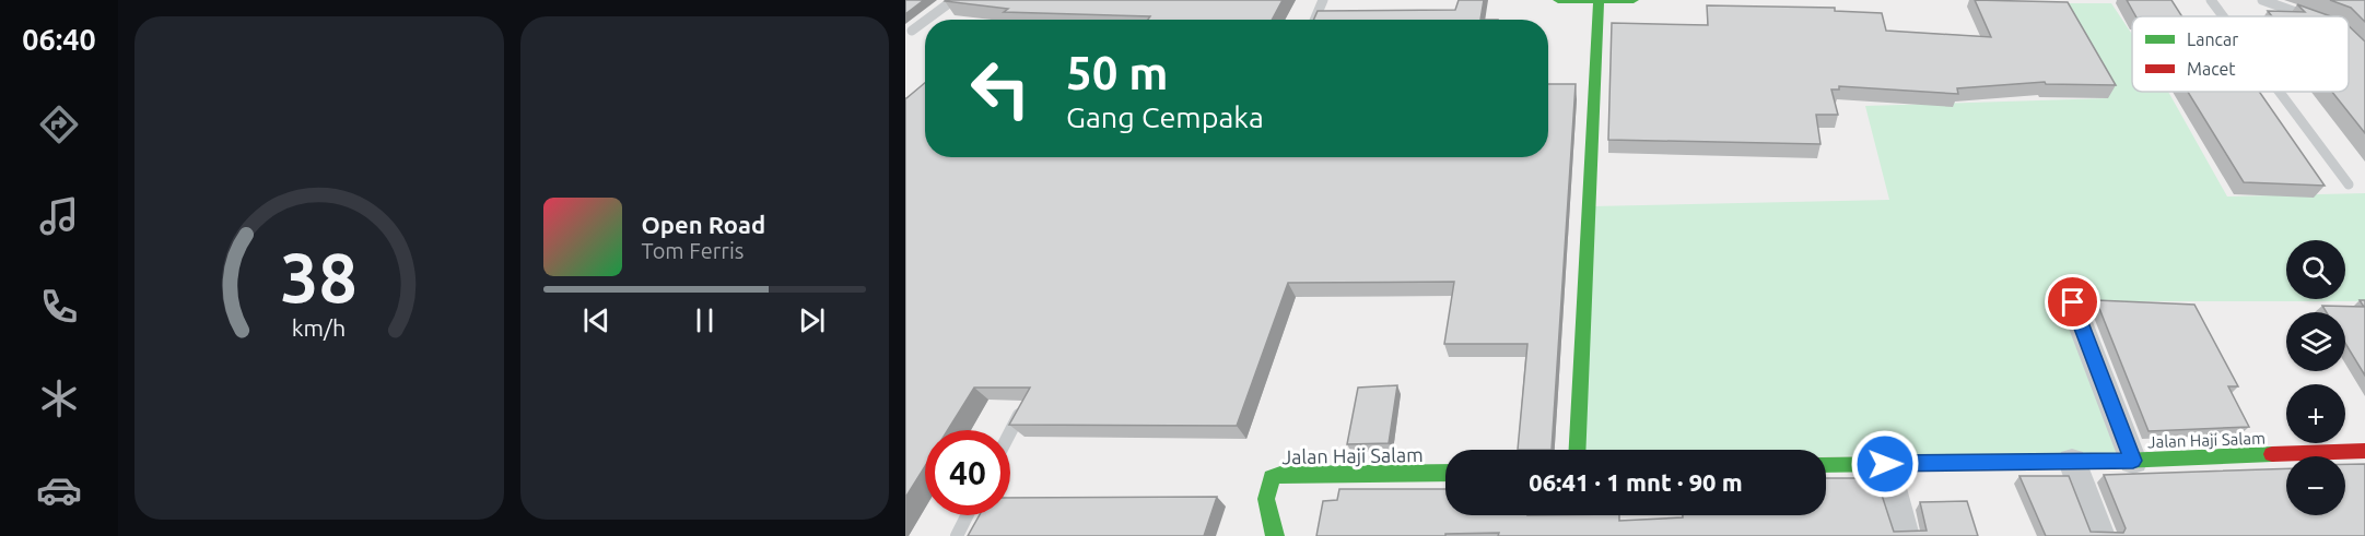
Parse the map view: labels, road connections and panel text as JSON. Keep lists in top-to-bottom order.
{
  "streets": {
    "street": ["Jalan Haji Salam"]
  },
  "legend": ["Lancar", "Macet"],
  "page": {
    "tabs": "06:40",
    "turn": ["50 m", "Gang Cempaka"],
    "song": ["Open Road", "Tom Ferris"],
    "map_buttons": ["+", "−"],
    "limit": "40",
    "trip": "06:41 · 1 mnt · 90 m",
    "gauge": ["38", "km/h"]
  }
}
